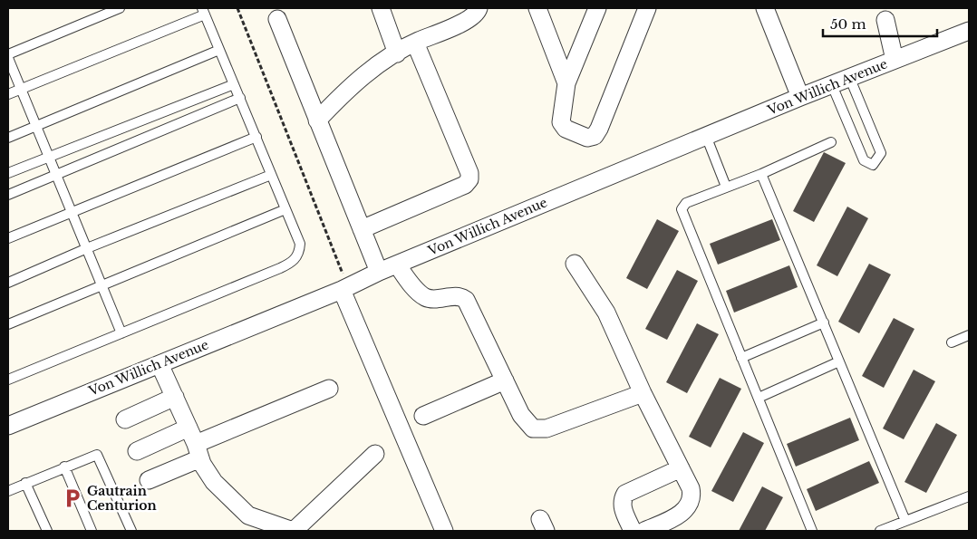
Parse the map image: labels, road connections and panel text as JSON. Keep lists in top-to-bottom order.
{
  "streets": {
    "street": ["Von Willich Avenue"]
  },
  "places": {
    "parking": ["Gautrain Centurion"]
  },
  "scale_bar": "50 m"
}
